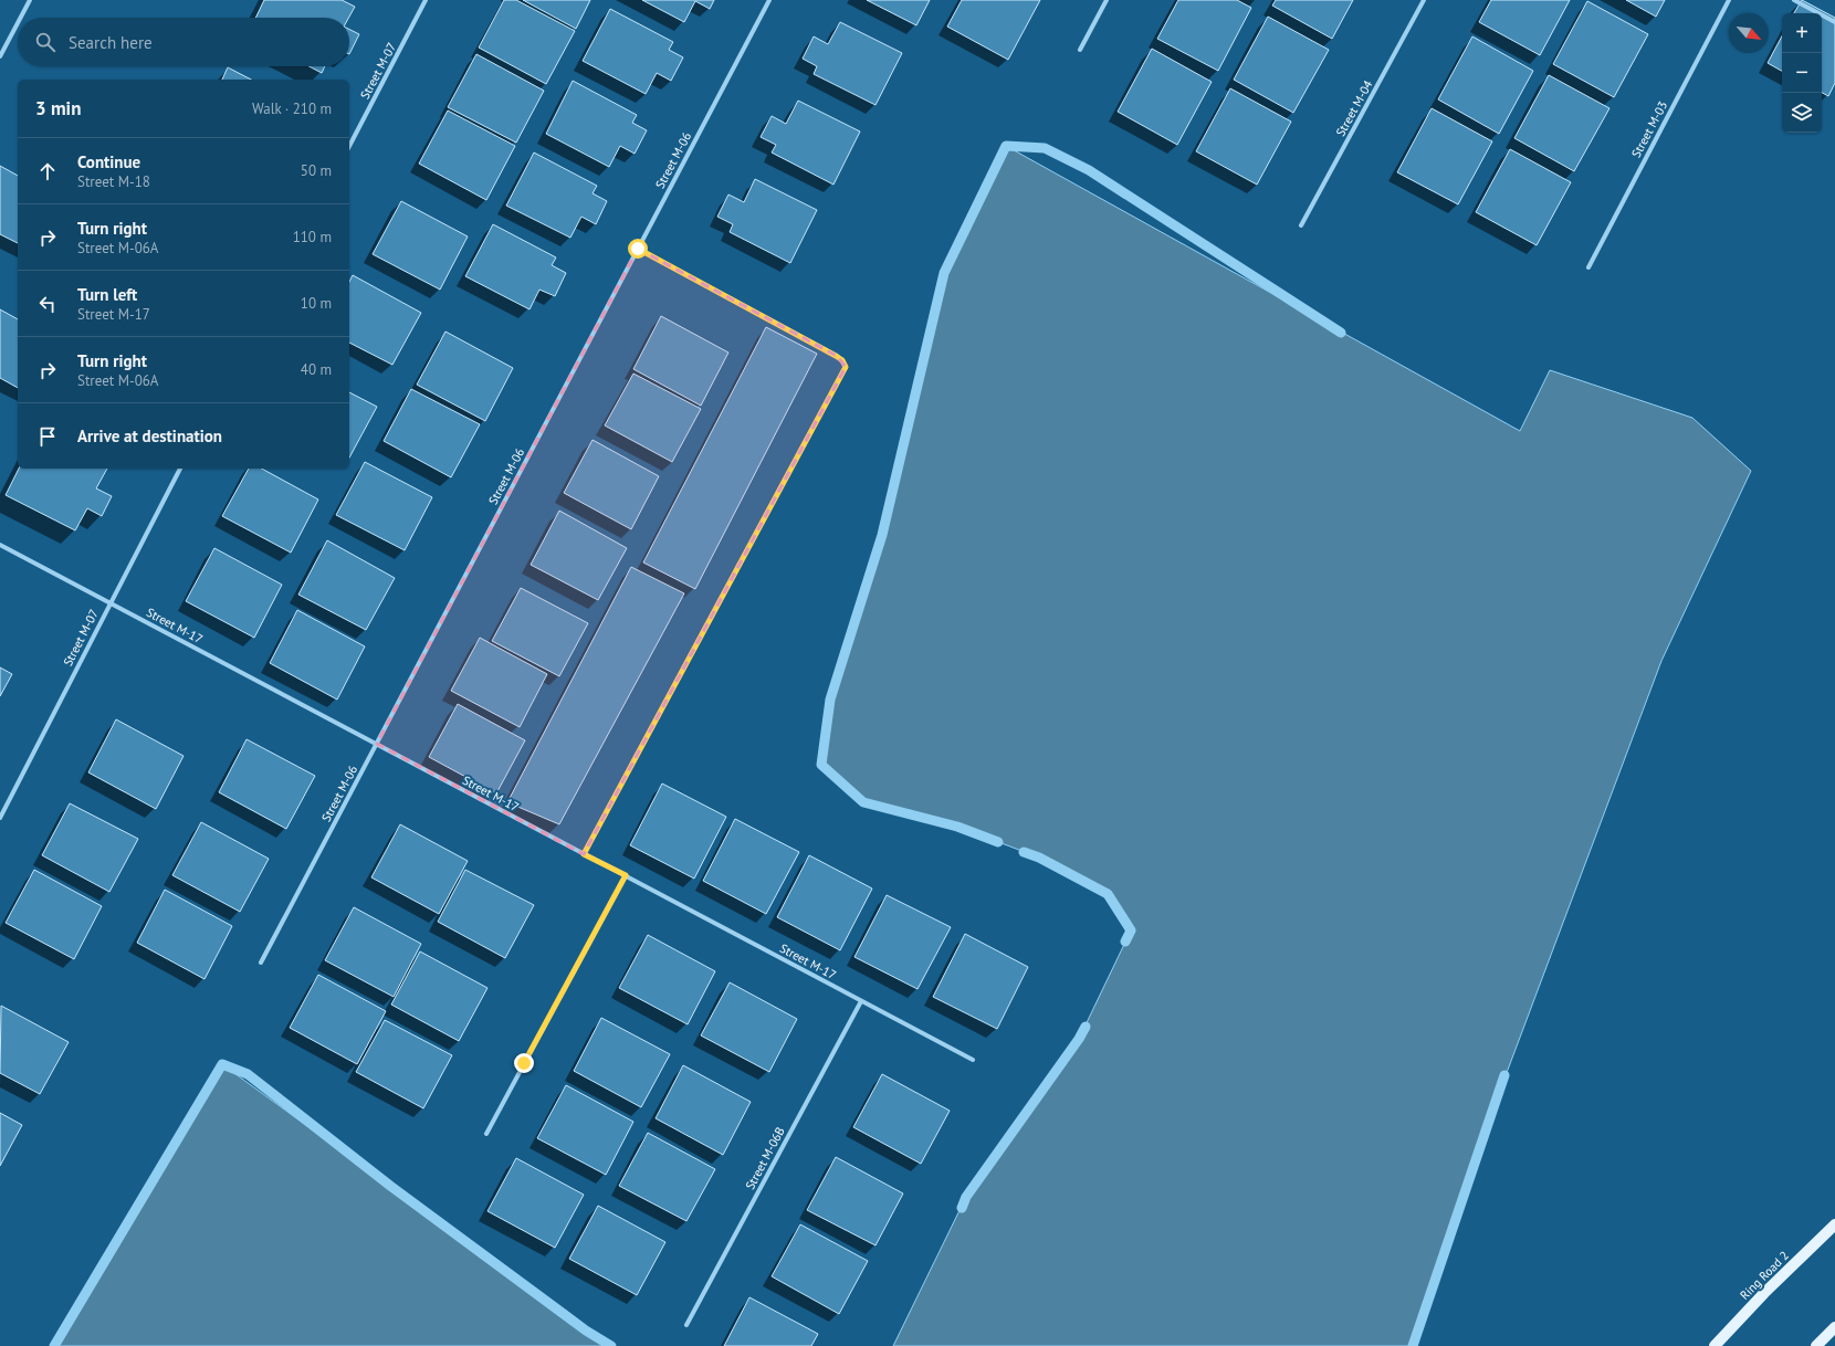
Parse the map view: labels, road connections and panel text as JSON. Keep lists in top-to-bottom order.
{
  "streets": {
    "main road": ["Ring Road 2"],
    "street": [
      "Street M-07",
      "Street M-04",
      "Street M-03",
      "Street M-06",
      "Street M-17",
      "Street M-06B"
    ]
  },
  "crossings": [
    ["Street M-07", "Street M-17"],
    ["Street M-06", "Street M-17"],
    ["Street M-17", "Street M-06B"]
  ],
  "north": "bottom right",
  "page": {
    "map_buttons": ["+", "−"],
    "search": "Search here",
    "heading": ["3 min", "Walk · 210 m"],
    "list": [
      ["Continue", "Street M-18", "50 m"],
      ["Turn right", "Street M-06A", "110 m"],
      ["Turn left", "Street M-17", "10 m"],
      ["Turn right", "Street M-06A", "40 m"],
      "Arrive at destination"
    ]
  }
}
